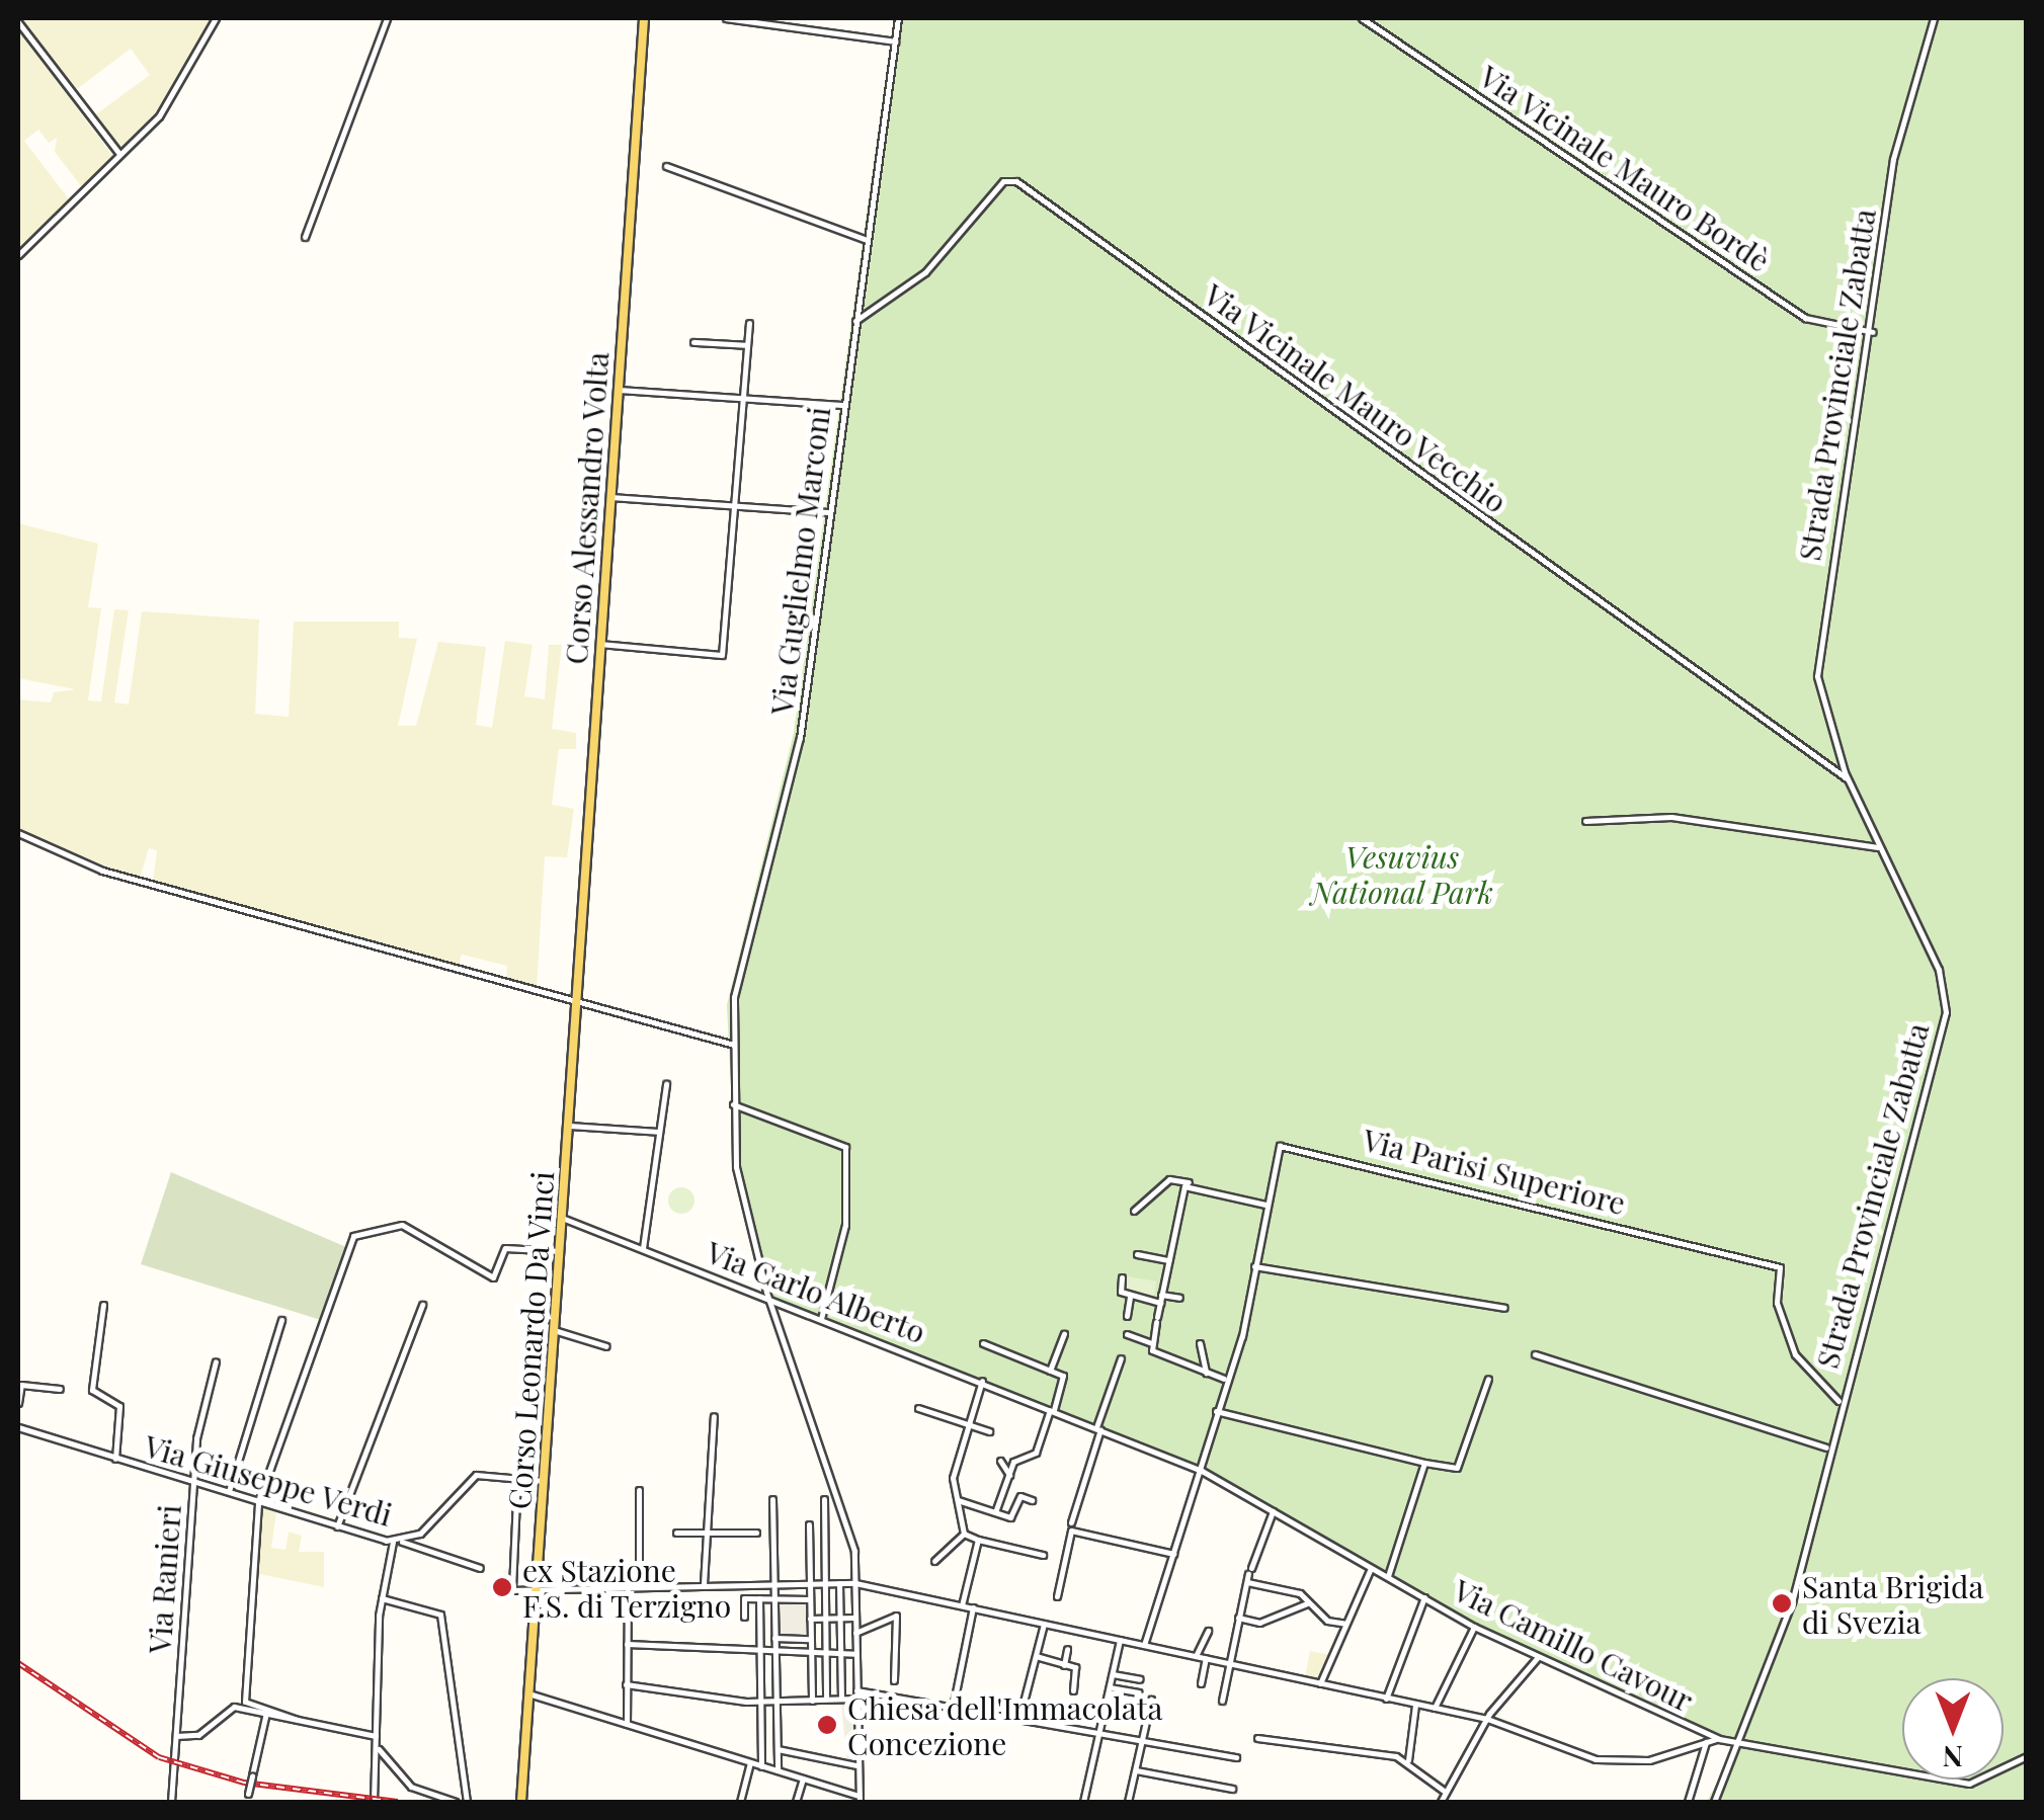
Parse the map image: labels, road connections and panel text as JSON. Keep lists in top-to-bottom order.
{
  "streets": {
    "main road": ["Corso Alessandro Volta", "Corso Leonardo Da Vinci"],
    "street": [
      "Via Vicinale Mauro Bordè",
      "Strada Provinciale Zabatta",
      "Via Vicinale Mauro Vecchio",
      "Via Guglielmo Marconi",
      "Via Parisi Superiore",
      "Via Carlo Alberto",
      "Via Giuseppe Verdi",
      "Via Ranieri",
      "Via Camillo Cavour"
    ]
  },
  "crossings": [
    ["Via Vicinale Mauro Bordè", "Strada Provinciale Zabatta"],
    ["Strada Provinciale Zabatta", "Via Vicinale Mauro Vecchio"],
    ["Strada Provinciale Zabatta", "Via Parisi Superiore"],
    ["Strada Provinciale Zabatta", "Via Camillo Cavour"],
    ["Via Vicinale Mauro Vecchio", "Via Guglielmo Marconi"],
    ["Corso Alessandro Volta", "Corso Leonardo Da Vinci"],
    ["Via Guglielmo Marconi", "Via Carlo Alberto"],
    ["Via Parisi Superiore", "Via Carlo Alberto"],
    ["Via Parisi Superiore", "Via Camillo Cavour"],
    ["Via Carlo Alberto", "Corso Leonardo Da Vinci"],
    ["Via Carlo Alberto", "Via Camillo Cavour"],
    ["Corso Leonardo Da Vinci", "Via Giuseppe Verdi"],
    ["Via Giuseppe Verdi", "Via Ranieri"]
  ],
  "parks": ["Vesuvius National Park"],
  "places": ["ex Stazione F.S. di Terzigno", "Santa Brigida di Svezia", "Chiesa dell'Immacolata Concezione"],
  "north": "bottom"
}
